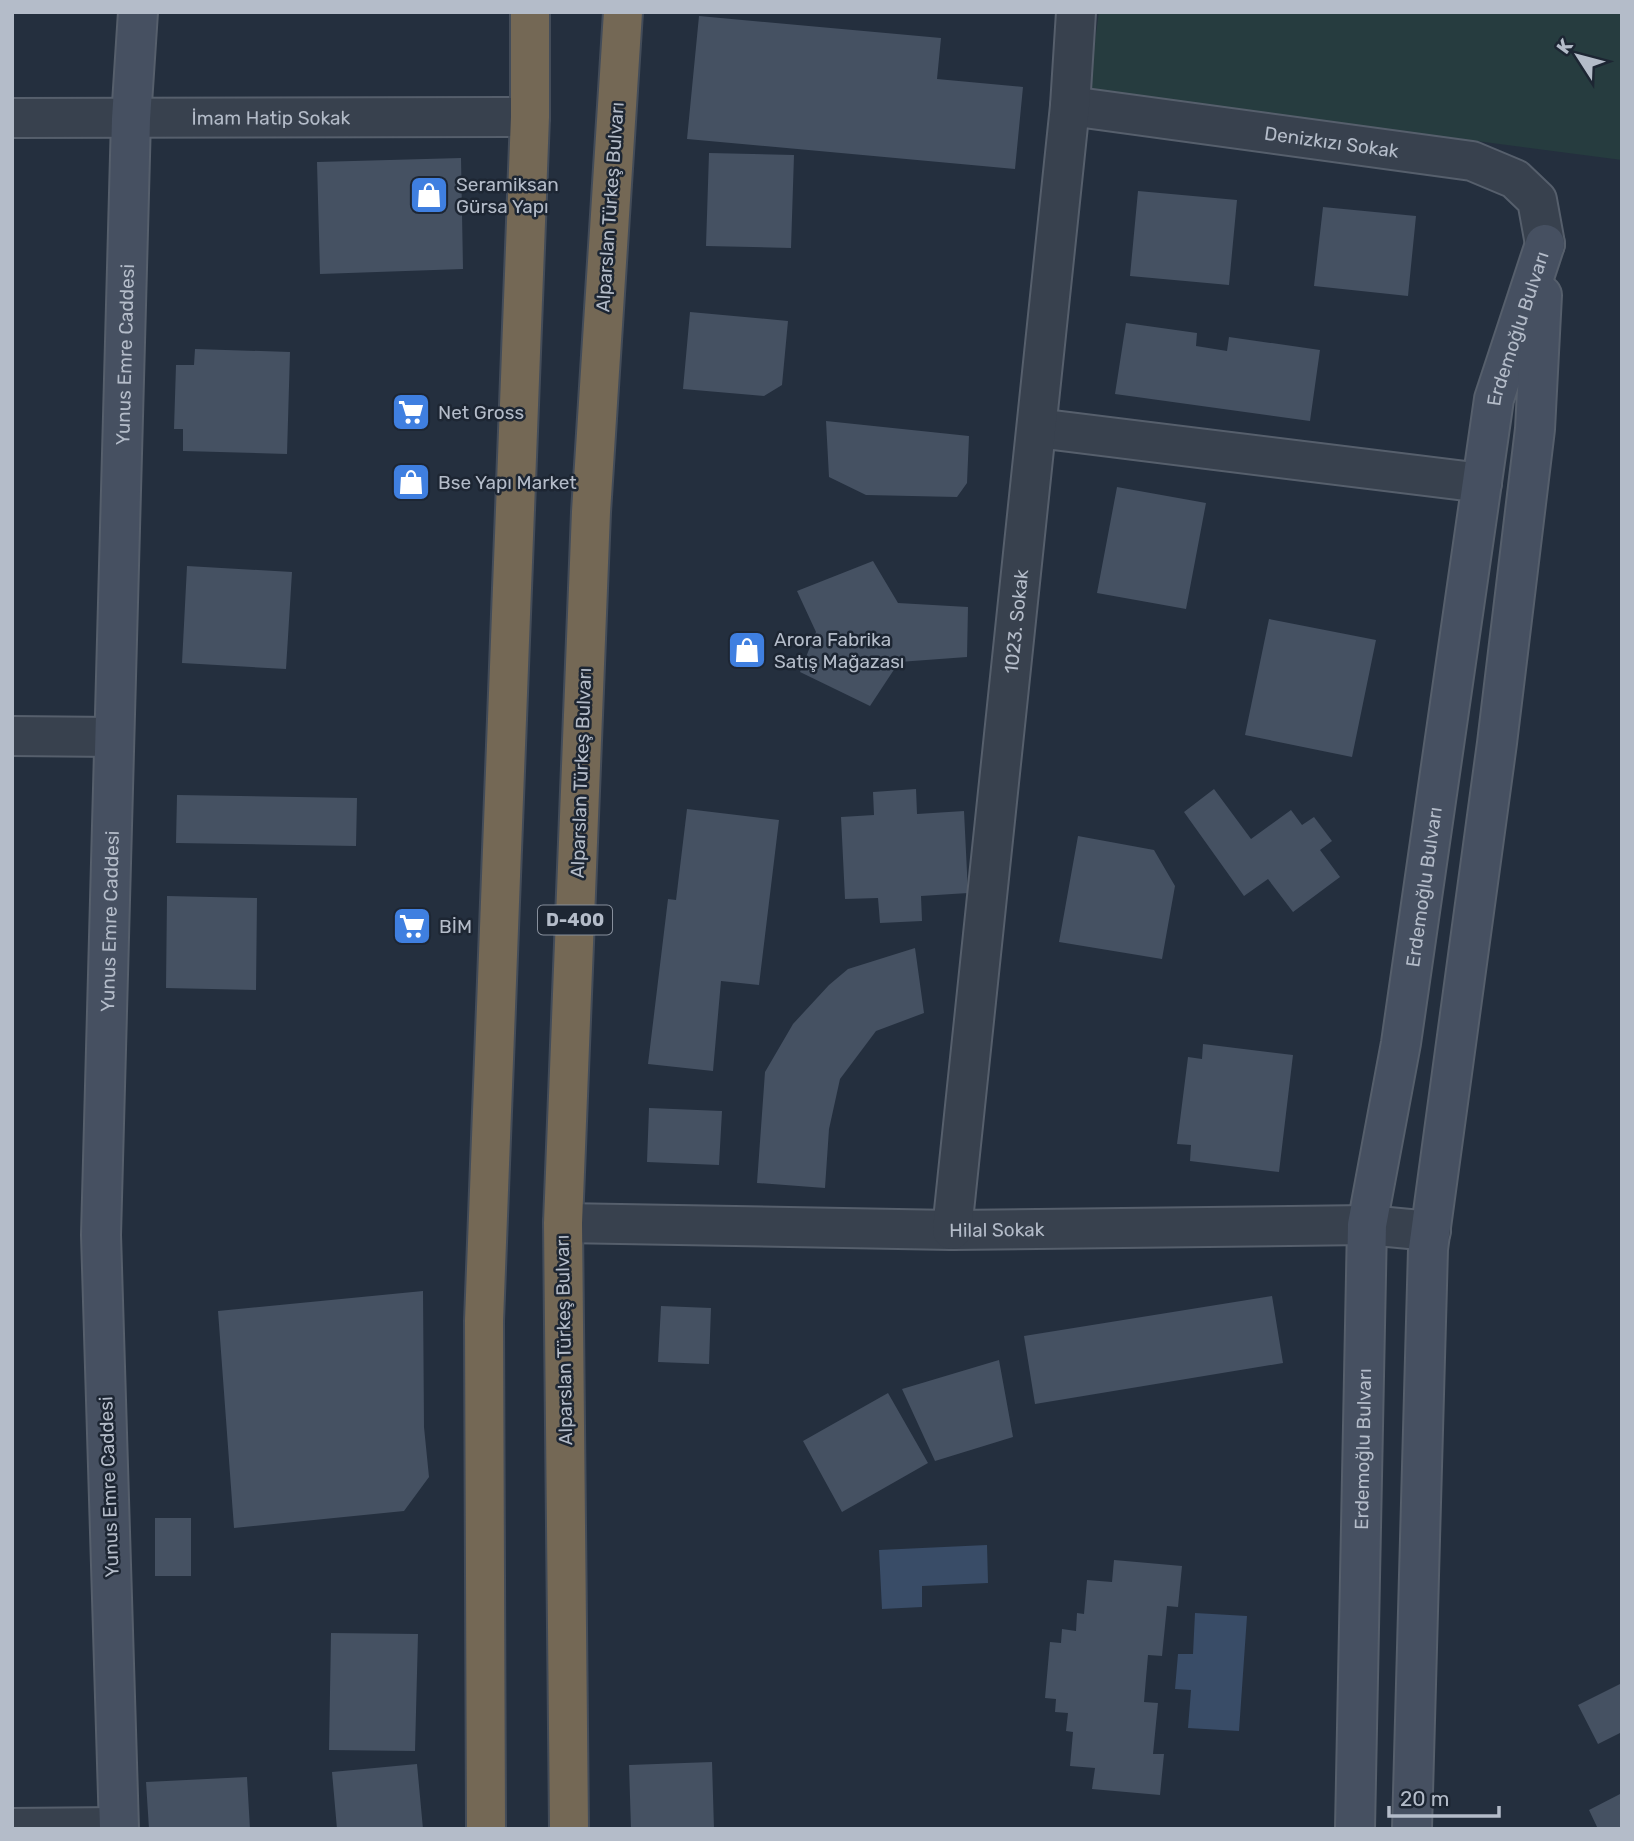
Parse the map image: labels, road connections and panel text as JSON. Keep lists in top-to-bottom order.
{
  "streets": {
    "highway": ["Alparslan Türkeş Bulvarı", "D-400"],
    "street": [
      "İmam Hatip Sokak",
      "Denizkızı Sokak",
      "Erdemoğlu Bulvarı",
      "Yunus Emre Caddesi",
      "1023. Sokak",
      "Hilal Sokak"
    ]
  },
  "crossings": [
    ["İmam Hatip Sokak", "Yunus Emre Caddesi"],
    ["Denizkızı Sokak", "Erdemoğlu Bulvarı"],
    ["Denizkızı Sokak", "1023. Sokak"],
    ["Alparslan Türkeş Bulvarı", "Hilal Sokak"],
    ["Erdemoğlu Bulvarı", "Hilal Sokak"],
    ["1023. Sokak", "Hilal Sokak"]
  ],
  "places": {
    "shop": ["Seramiksan Gürsa Yapı", "Bse Yapı Market", "Arora Fabrika Satış Mağazası"],
    "supermarket": ["Net Gross", "BİM"]
  },
  "scale_bar": "20 m",
  "north": "top left"
}
